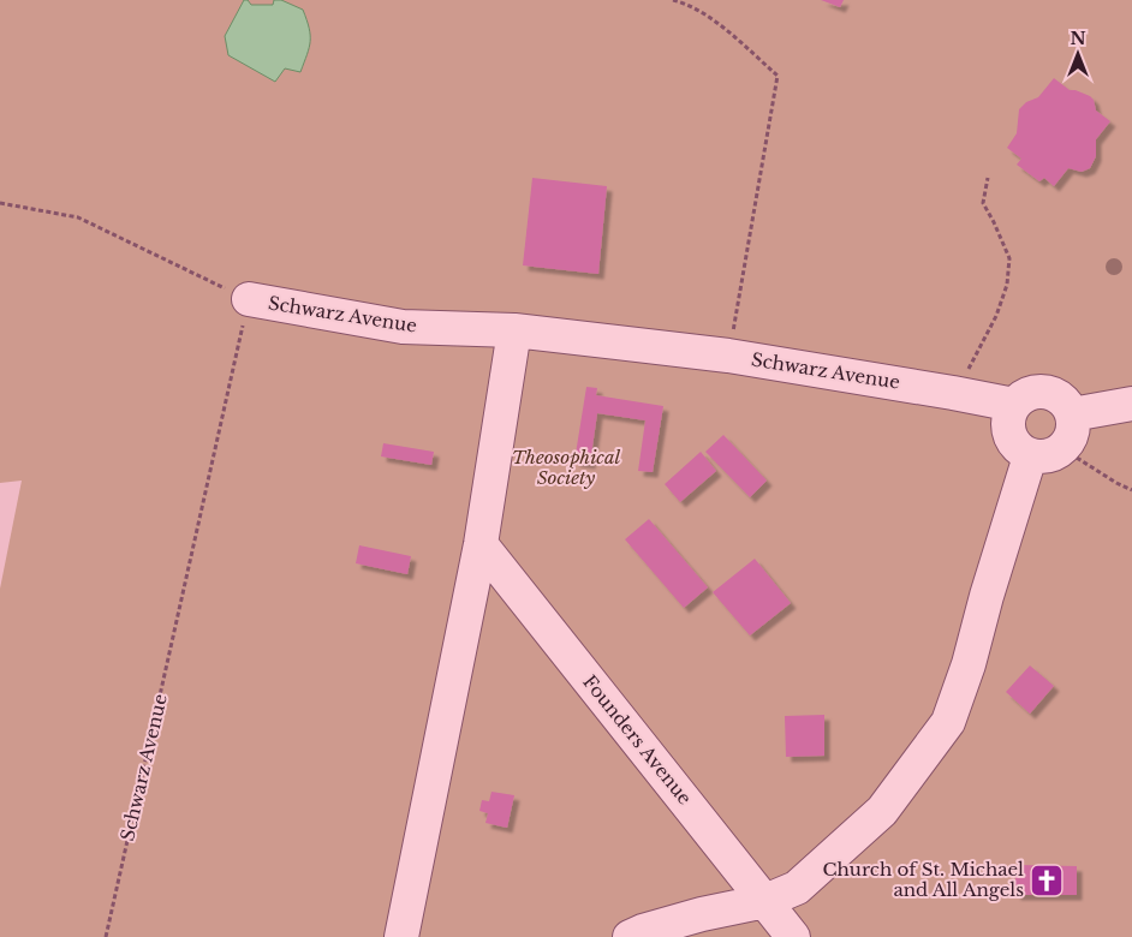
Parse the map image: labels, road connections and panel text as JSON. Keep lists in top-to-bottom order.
{
  "streets": {
    "lane": ["Schwarz Avenue", "Founders Avenue"]
  },
  "parks": ["Theosophical Society"],
  "places": {
    "church": ["Church of St. Michael and All Angels"]
  },
  "north": "top"
}
